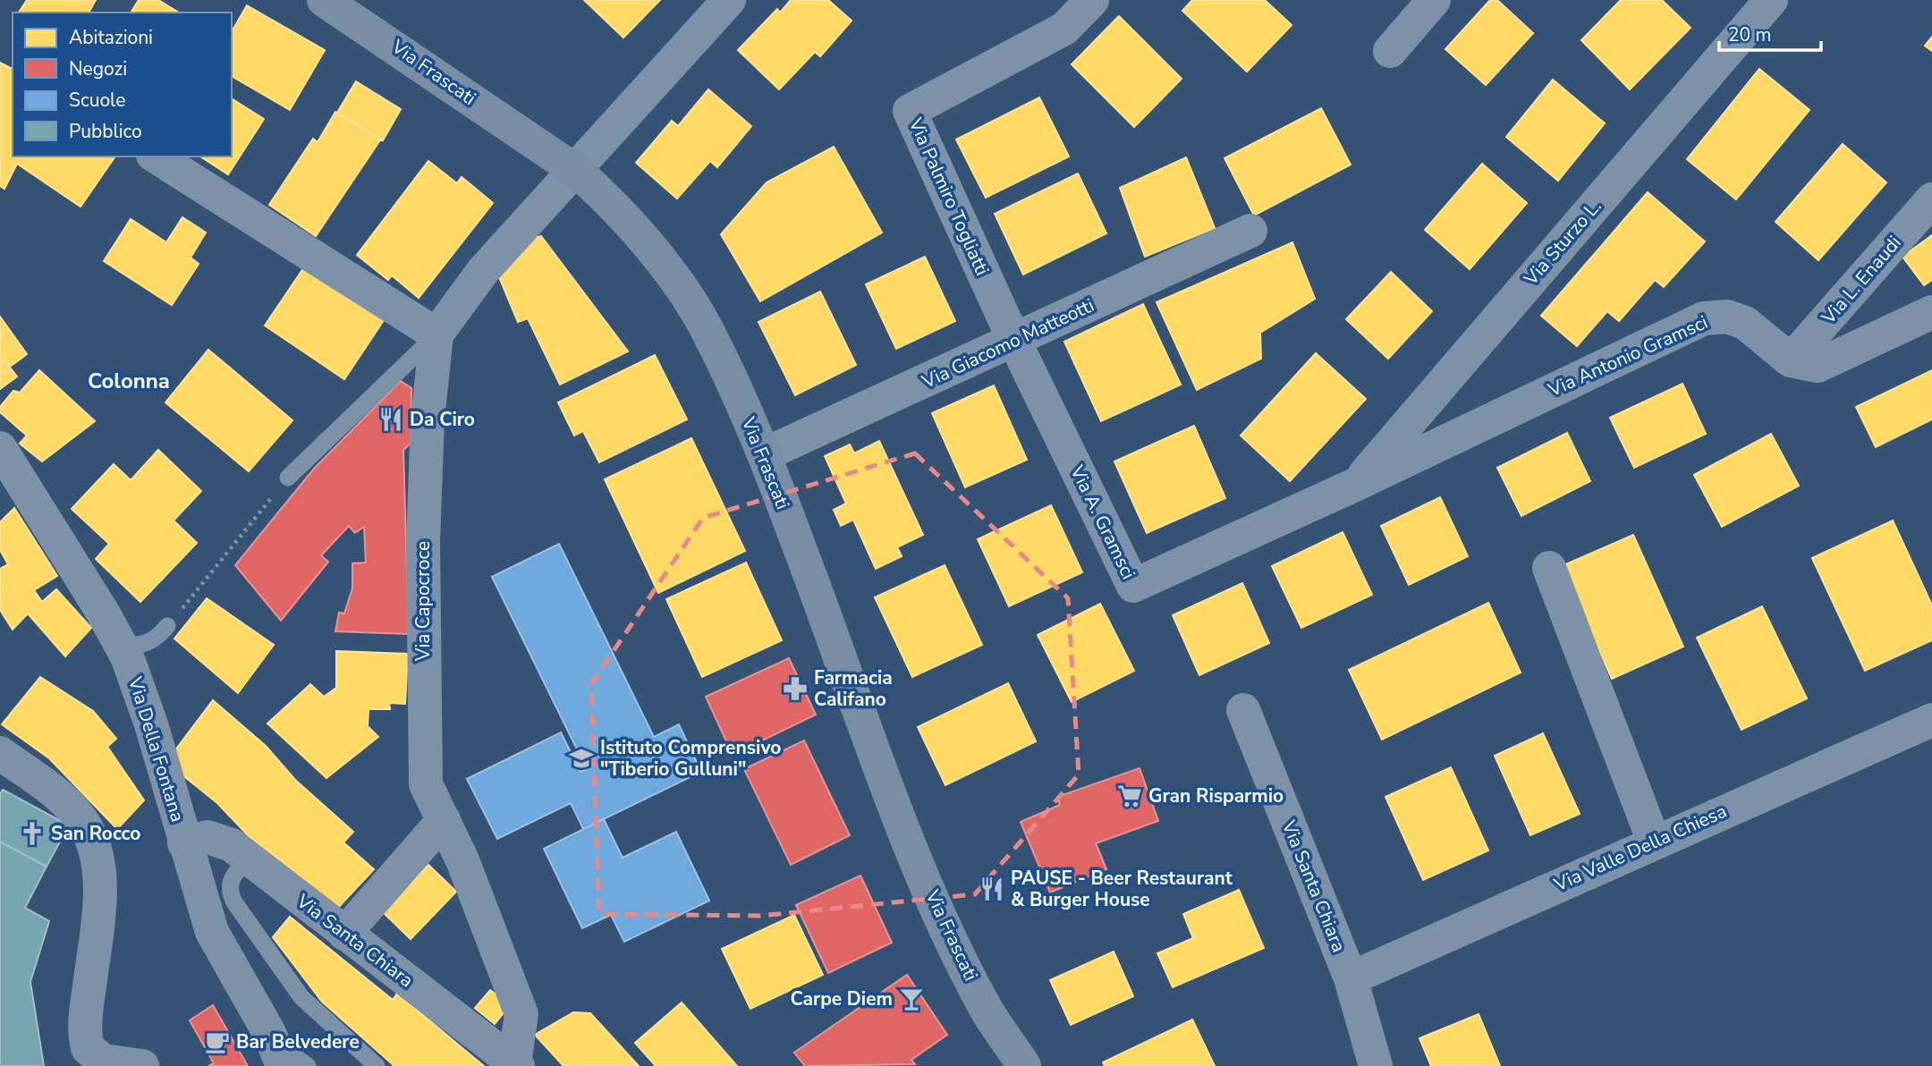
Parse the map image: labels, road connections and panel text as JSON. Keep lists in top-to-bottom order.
{
  "streets": {
    "street": [
      "Via Frascati",
      "Via Palmiro Togliatti",
      "Via Sturzo L.",
      "Via L. Enaudi",
      "Via Giacomo Matteotti",
      "Via Antonio Gramsci",
      "Via A. Gramsci",
      "Via Capocroce",
      "Via Della Fontana",
      "Via Valle Della Chiesa",
      "Via Santa Chiara"
    ]
  },
  "crossings": [
    ["Via Frascati", "Via Giacomo Matteotti"],
    ["Via Palmiro Togliatti", "Via Giacomo Matteotti"],
    ["Via Palmiro Togliatti", "Via A. Gramsci"],
    ["Via Sturzo L.", "Via Antonio Gramsci"],
    ["Via Sturzo L.", "Via A. Gramsci"],
    ["Via L. Enaudi", "Via Antonio Gramsci"],
    ["Via Giacomo Matteotti", "Via A. Gramsci"],
    ["Via Antonio Gramsci", "Via A. Gramsci"],
    ["Via Capocroce", "Via Santa Chiara"],
    ["Via Della Fontana", "Via Santa Chiara"],
    ["Via Valle Della Chiesa", "Via Santa Chiara"]
  ],
  "districts": ["Colonna"],
  "places": {
    "restaurant": ["Da Ciro", "PAUSE - Beer Restaurant & Burger House"],
    "pharmacy": ["Farmacia Califano"],
    "school or university": ["Istituto Comprensivo \"Tiberio Gulluni\""],
    "supermarket": ["Gran Risparmio"],
    "church": ["San Rocco"],
    "bar": ["Carpe Diem"],
    "cafe": ["Bar Belvedere"]
  },
  "legend": [
    "Abitazioni",
    "Negozi",
    "Scuole",
    "Pubblico"
  ],
  "scale_bar": "20 m"
}
